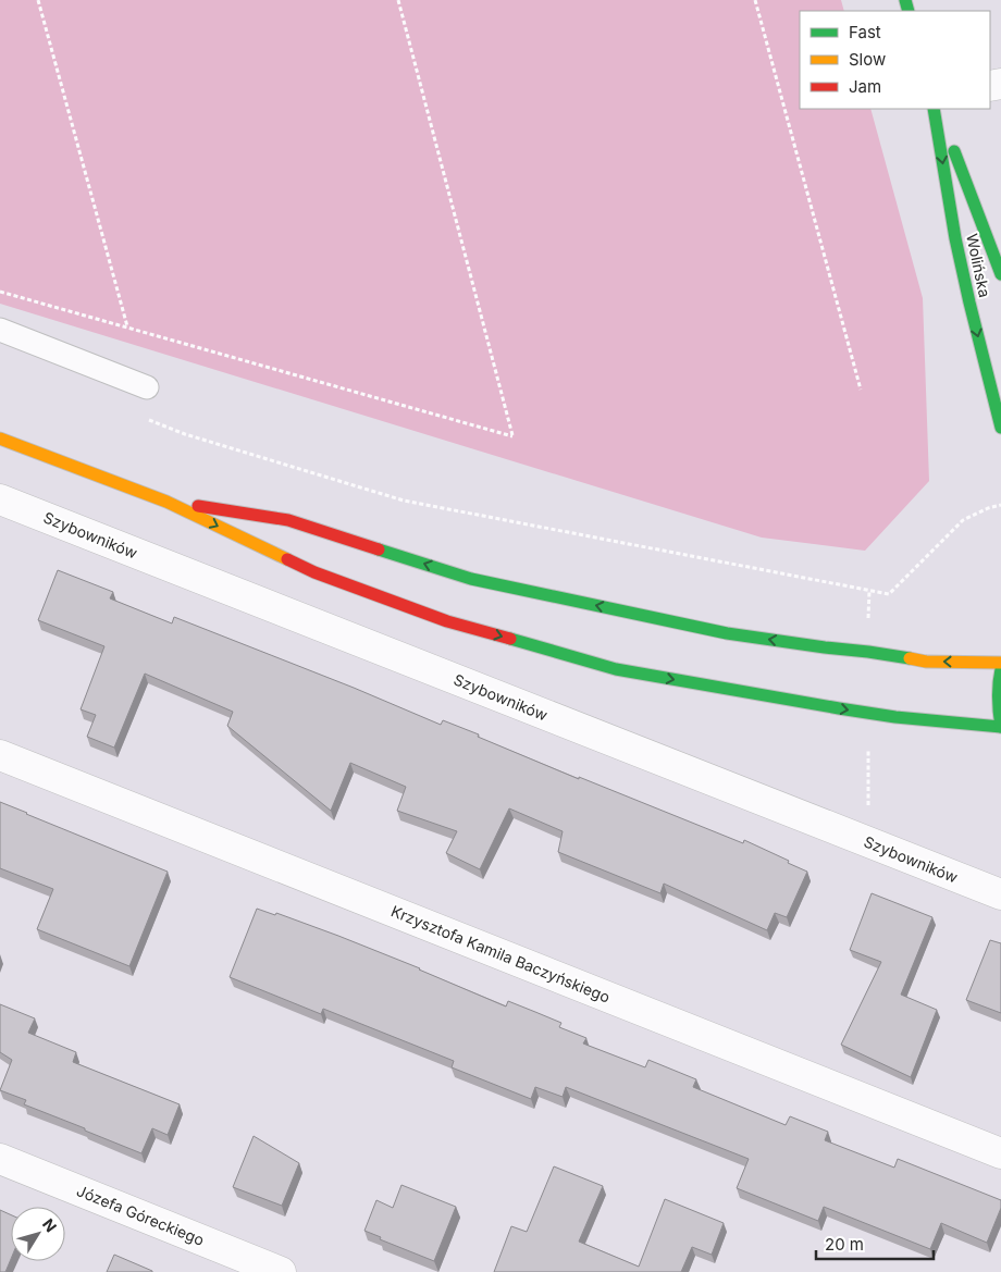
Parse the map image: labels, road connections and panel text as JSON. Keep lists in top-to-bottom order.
{
  "streets": {
    "main road": ["Wolińska"],
    "street": ["Szybowników", "Krzysztofa Kamila Baczyńskiego", "Józefa Góreckiego"]
  },
  "legend": ["Fast", "Slow", "Jam"],
  "scale_bar": "20 m",
  "north": "top right"
}
